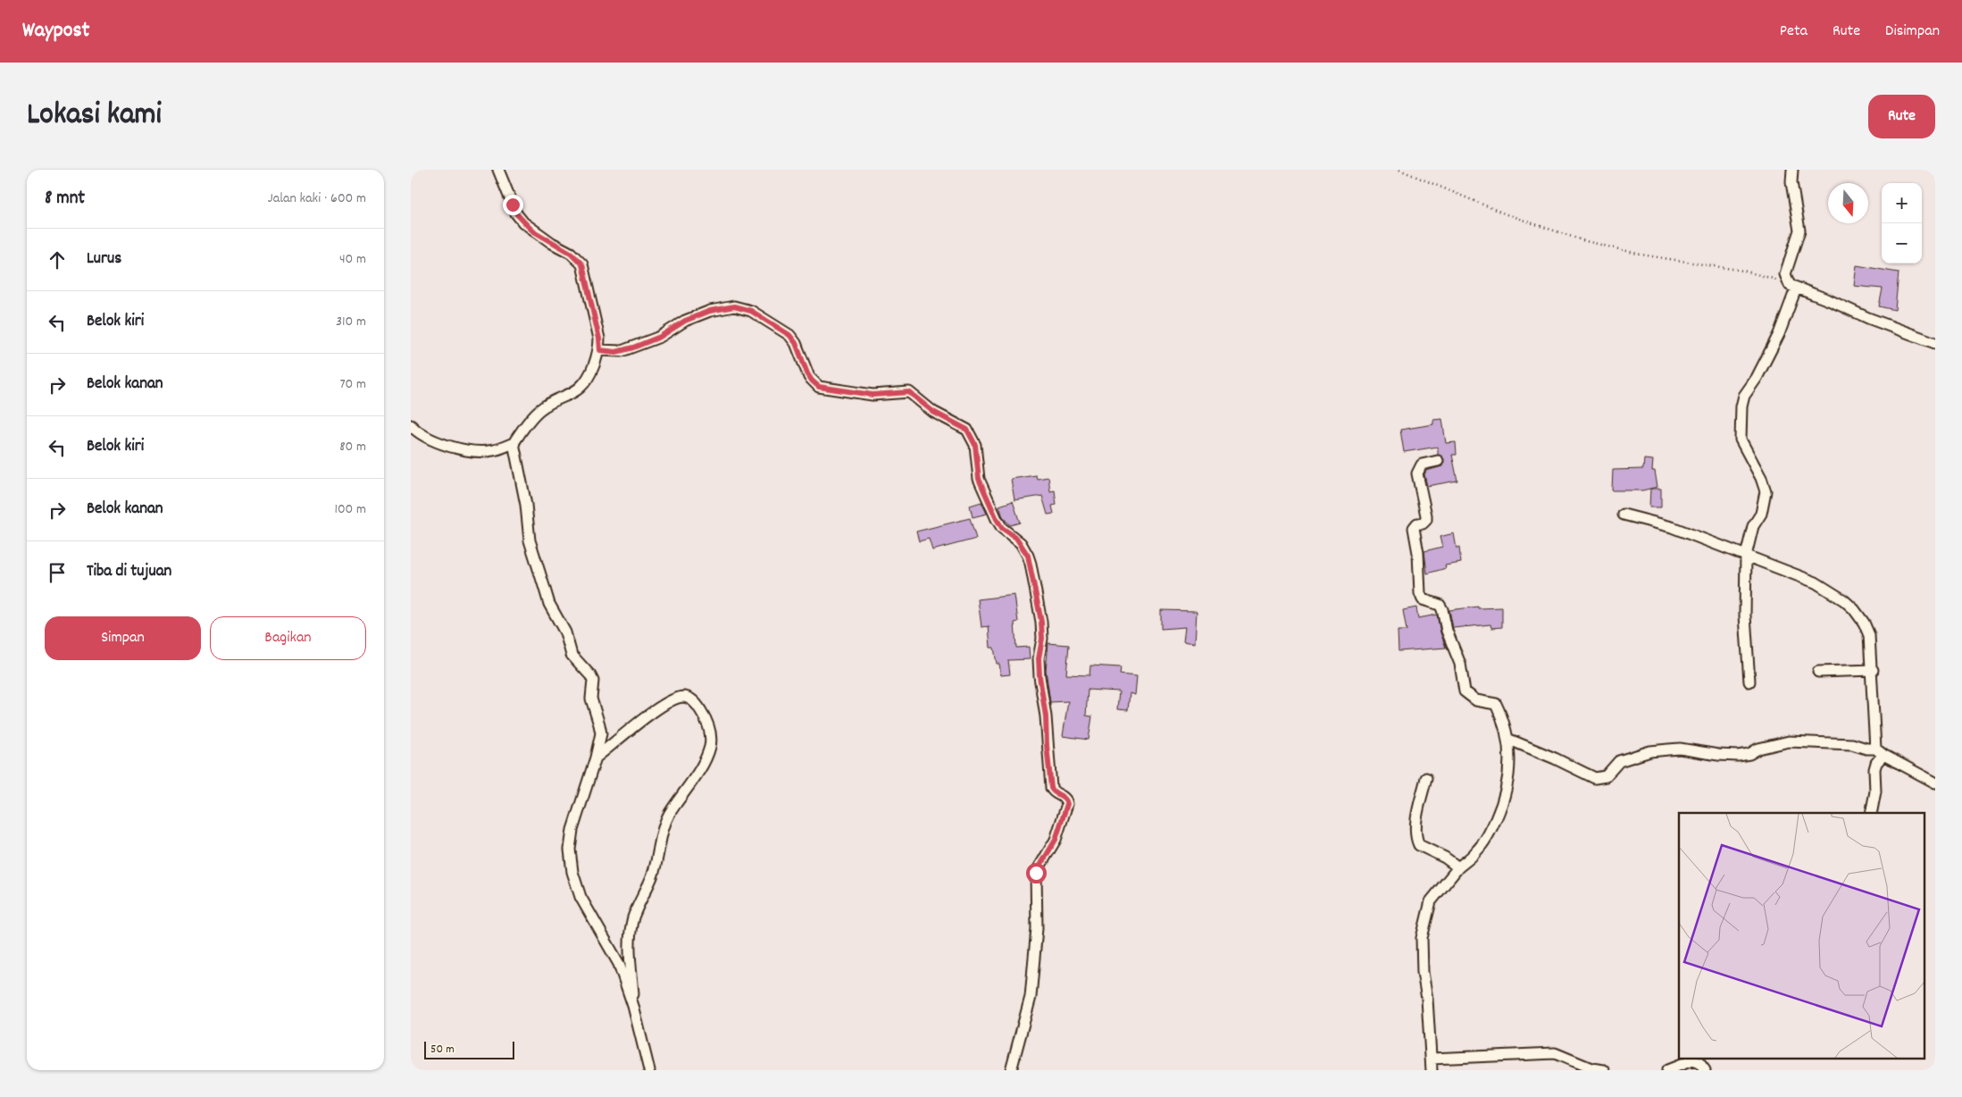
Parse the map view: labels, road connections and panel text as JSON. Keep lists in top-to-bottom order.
{
  "scale_bar": "50 m",
  "north": "bottom",
  "page": {
    "header": "Waypost",
    "nav": ["Peta", "Rute", "Disimpan"],
    "title": "Lokasi kami",
    "buttons": [
      "Rute",
      ["Simpan", "Bagikan"]
    ],
    "heading": ["8 mnt", "Jalan kaki · 600 m"],
    "map_buttons": ["+", "−"],
    "list": [
      ["Lurus", "40 m"],
      ["Belok kiri", "310 m"],
      ["Belok kanan", "70 m"],
      ["Belok kiri", "80 m"],
      ["Belok kanan", "100 m"],
      "Tiba di tujuan"
    ],
    "scale": "50 m"
  }
}
